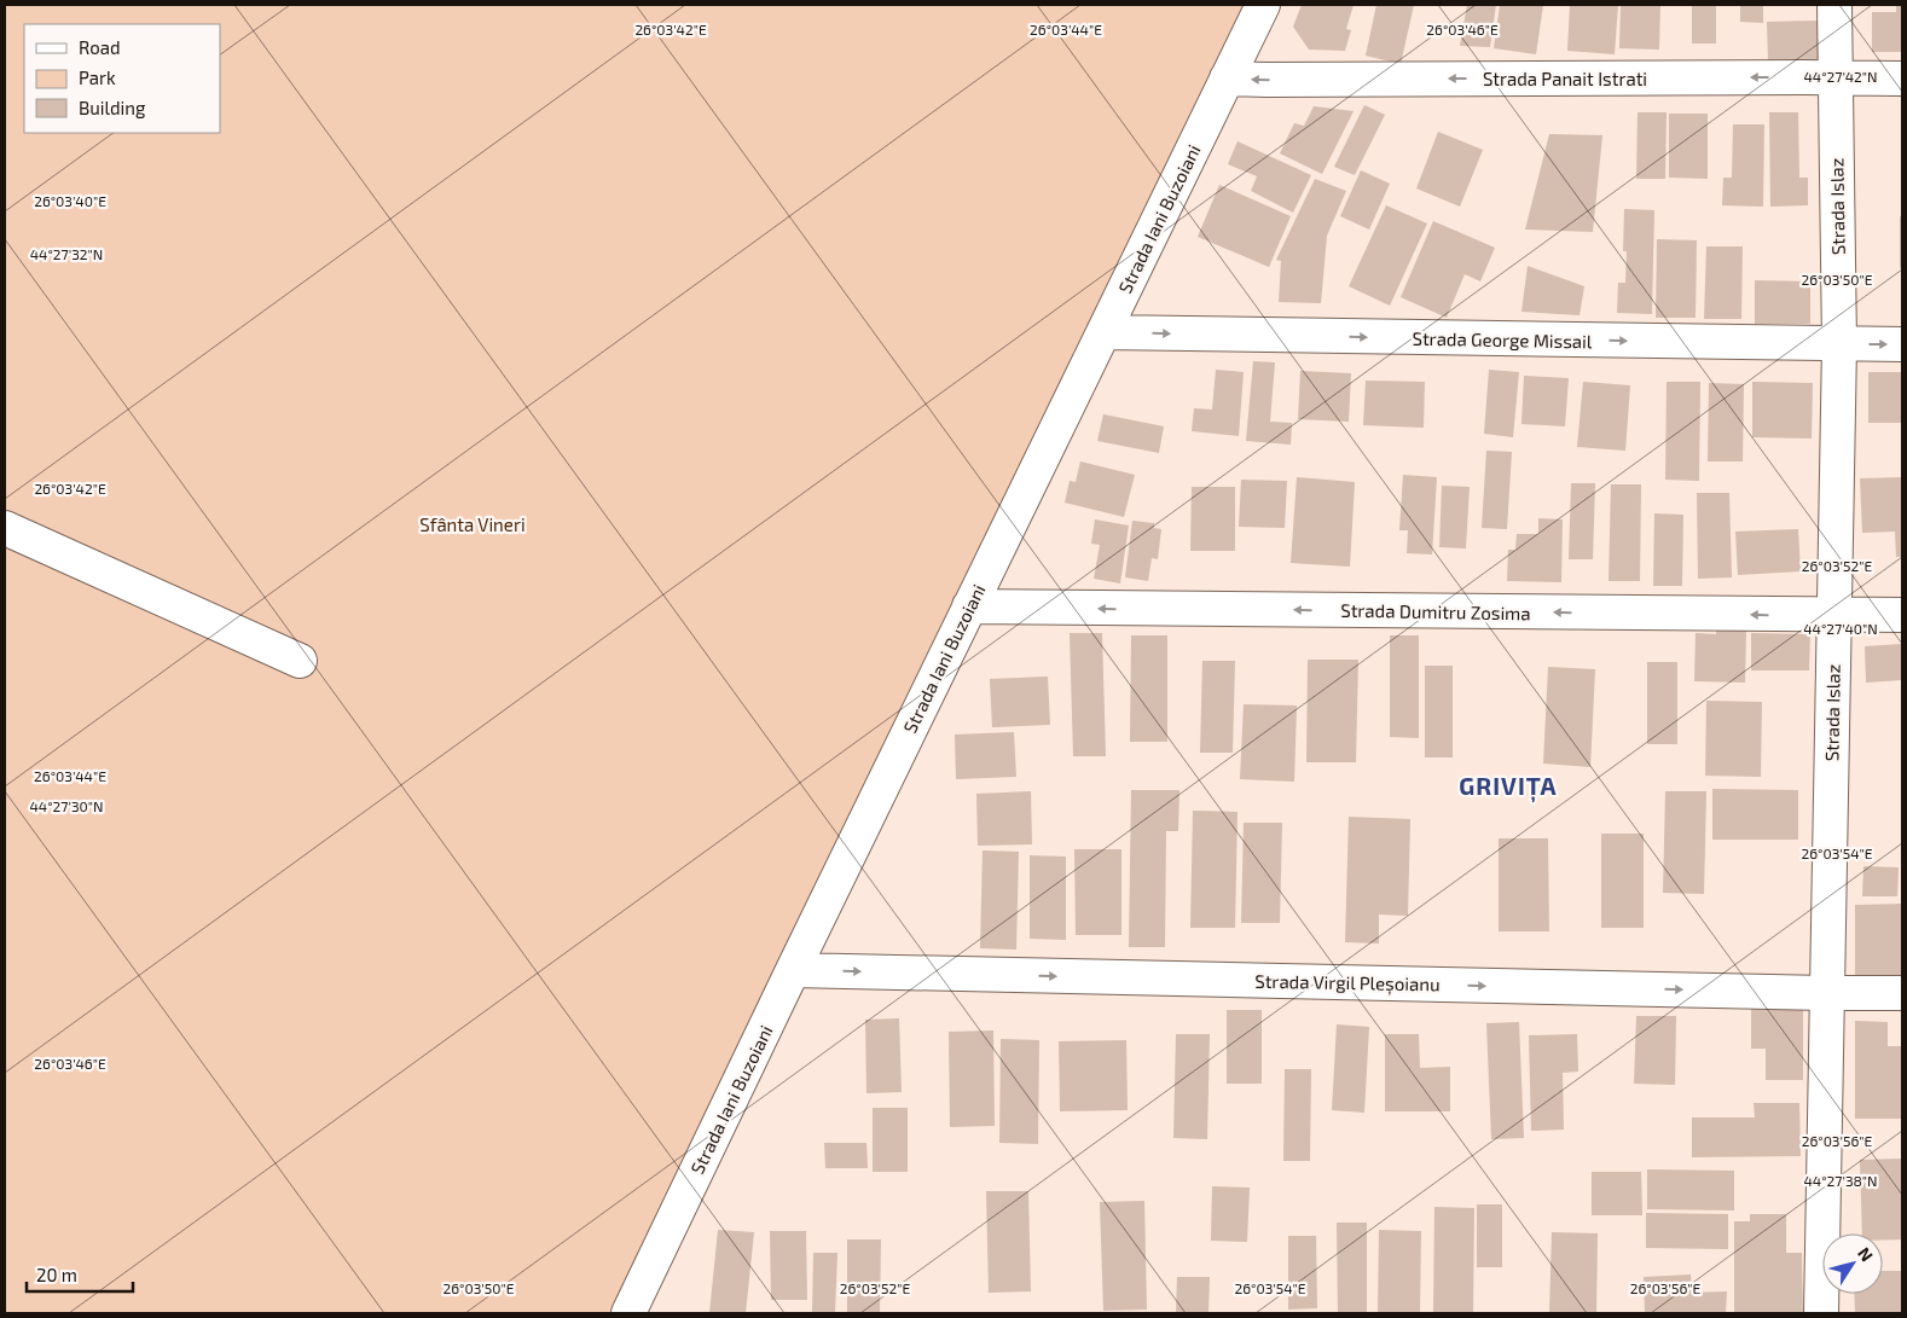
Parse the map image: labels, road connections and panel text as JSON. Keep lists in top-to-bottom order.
{
  "streets": {
    "street": [
      "Strada Panait Istrati",
      "Strada Islaz",
      "Strada Iani Buzoiani",
      "Strada George Missail",
      "Strada Dumitru Zosima",
      "Strada Virgil Pleșoianu"
    ]
  },
  "crossings": [
    ["Strada Panait Istrati", "Strada Islaz"],
    ["Strada Panait Istrati", "Strada Iani Buzoiani"],
    ["Strada Islaz", "Strada George Missail"],
    ["Strada Islaz", "Strada Dumitru Zosima"],
    ["Strada Islaz", "Strada Virgil Pleșoianu"],
    ["Strada Iani Buzoiani", "Strada George Missail"],
    ["Strada Iani Buzoiani", "Strada Dumitru Zosima"],
    ["Strada Iani Buzoiani", "Strada Virgil Pleșoianu"]
  ],
  "one_way": [
    "Strada Panait Istrati",
    "Strada George Missail",
    "Strada Dumitru Zosima",
    "Strada Virgil Pleșoianu"
  ],
  "districts": ["GRIVIȚA"],
  "parks": ["Sfânta Vineri"],
  "legend": ["Road", "Park", "Building"],
  "scale_bar": "20 m",
  "north": "top right",
  "coordinates": [
    "26°03'42\"E",
    "26°03'44\"E",
    "26°03'46\"E",
    "44°27'42\"N",
    "26°03'40\"E",
    "44°27'32\"N",
    "26°03'50\"E",
    "26°03'52\"E",
    "44°27'40\"N",
    "44°27'30\"N",
    "26°03'54\"E",
    "26°03'56\"E",
    "44°27'38\"N"
  ]
}
